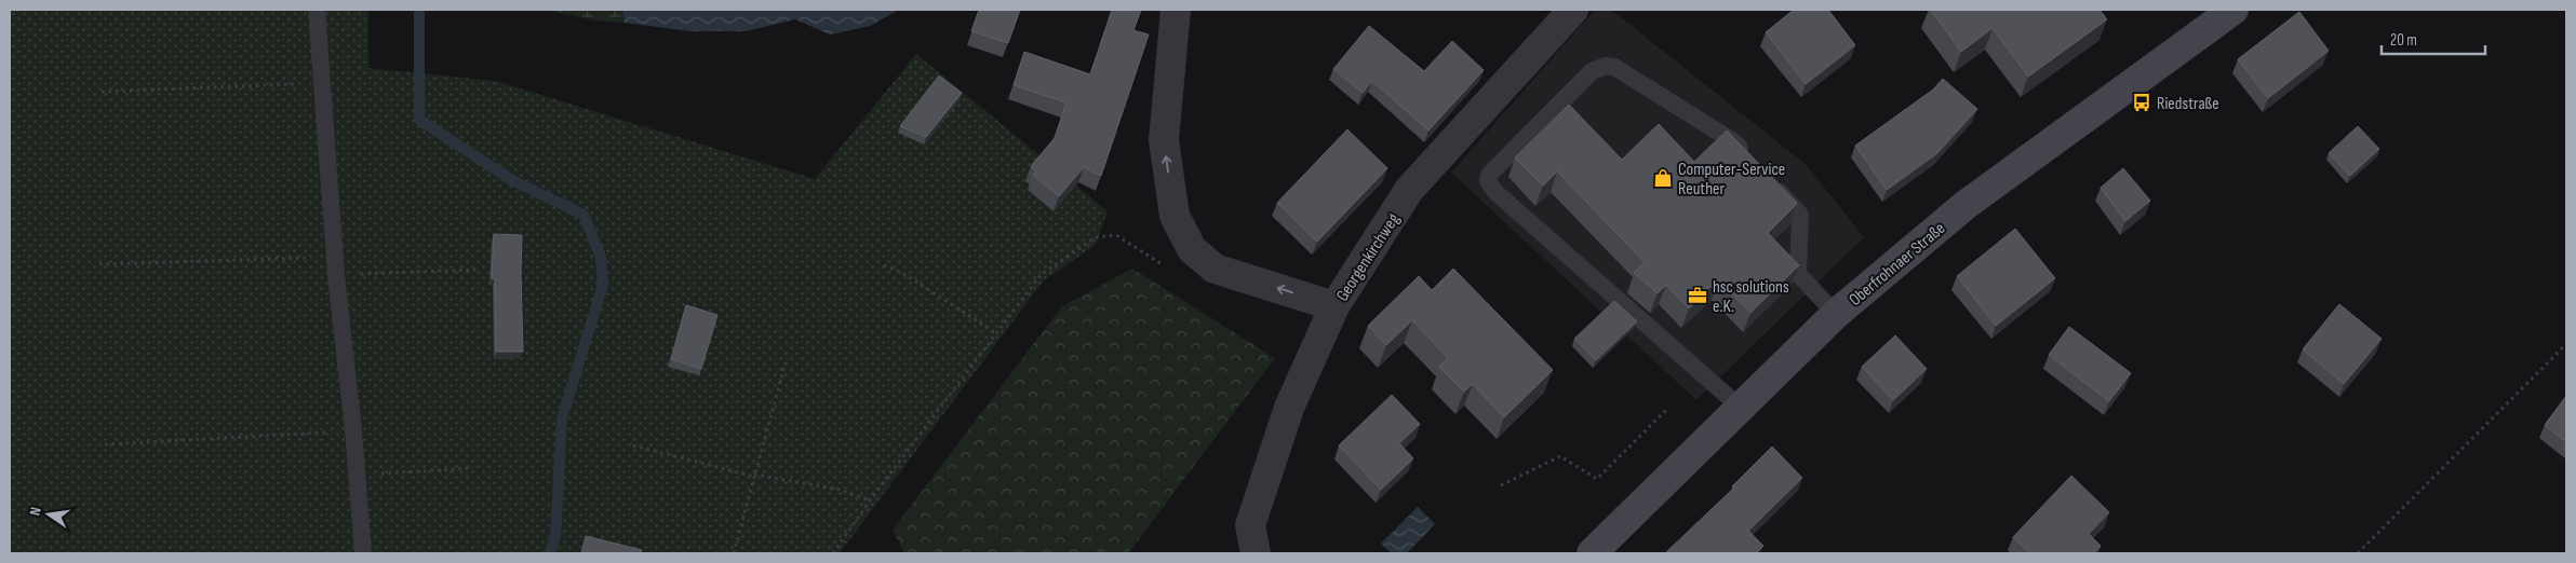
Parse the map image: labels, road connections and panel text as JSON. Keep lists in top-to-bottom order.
{
  "streets": {
    "main road": ["Oberfrohnaer Straße"],
    "street": ["Georgenkirchweg"]
  },
  "places": {
    "bus stop": ["Riedstraße"],
    "shop": ["Computer-Service Reuther"],
    "office": ["hsc solutions e.K."]
  },
  "scale_bar": "20 m",
  "north": "left"
}
